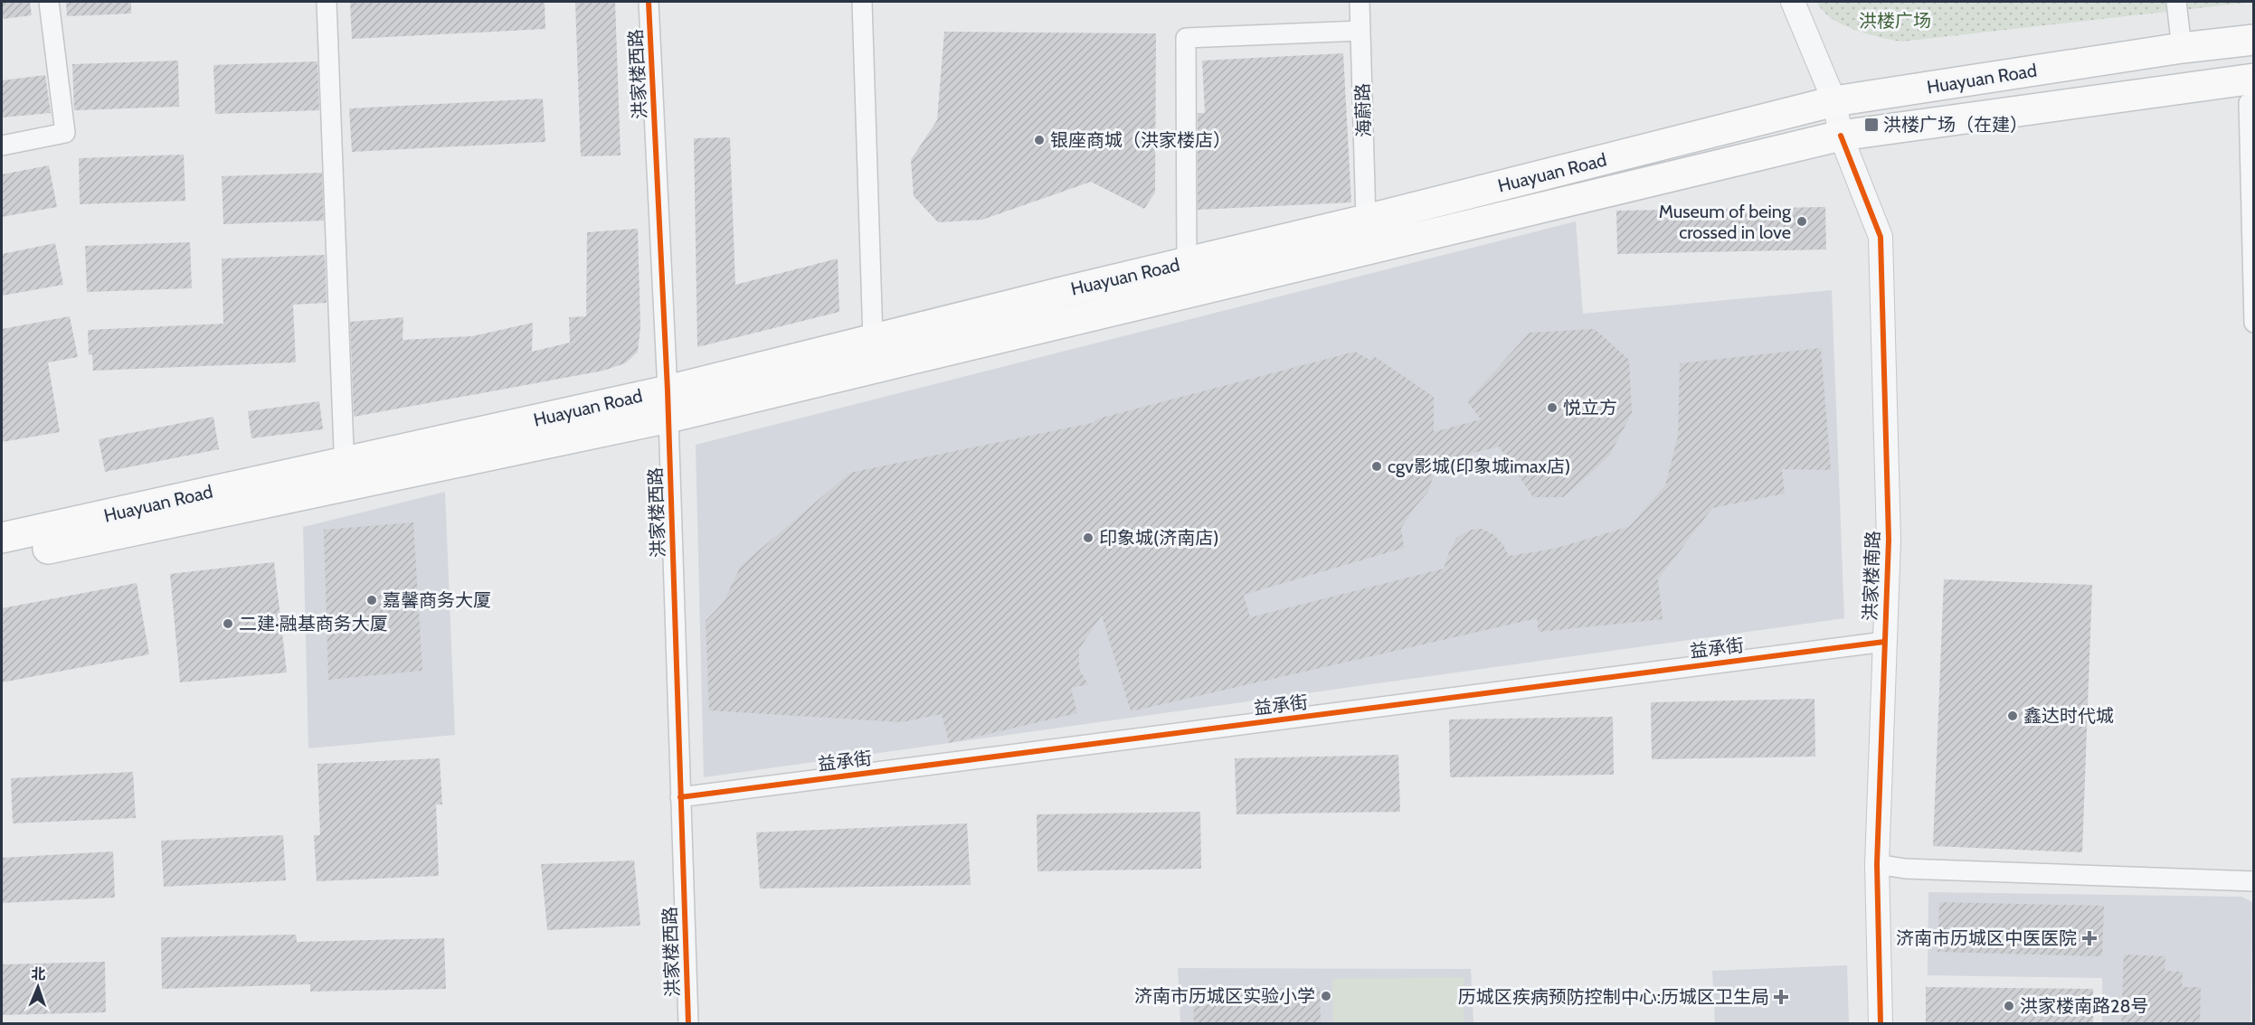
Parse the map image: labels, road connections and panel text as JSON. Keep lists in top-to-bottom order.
{
  "streets": {
    "main road": ["Huayuan Road"],
    "street": [
      "洪家楼西路",
      "海蔚路",
      "洪家楼南路",
      "益承街"
    ]
  },
  "crossings": [
    ["洪家楼西路", "Huayuan Road"],
    ["洪家楼西路", "益承街"],
    ["Huayuan Road", "海蔚路"],
    ["Huayuan Road", "洪家楼南路"],
    ["洪家楼南路", "益承街"]
  ],
  "parks": ["洪楼广场"],
  "places": {
    "transit": ["洪楼广场（在建）"],
    "other": [
      "银座商城（洪家楼店）",
      "Museum of being crossed in love",
      "悦立方",
      "cgv影城(印象城imax店)",
      "印象城(济南店)",
      "嘉馨商务大厦",
      "二建·融基商务大厦",
      "鑫达时代城",
      "济南市历城区实验小学",
      "洪家楼南路28号"
    ],
    "health": ["济南市历城区中医医院", "历城区疾病预防控制中心:历城区卫生局"]
  },
  "north": "top"
}
